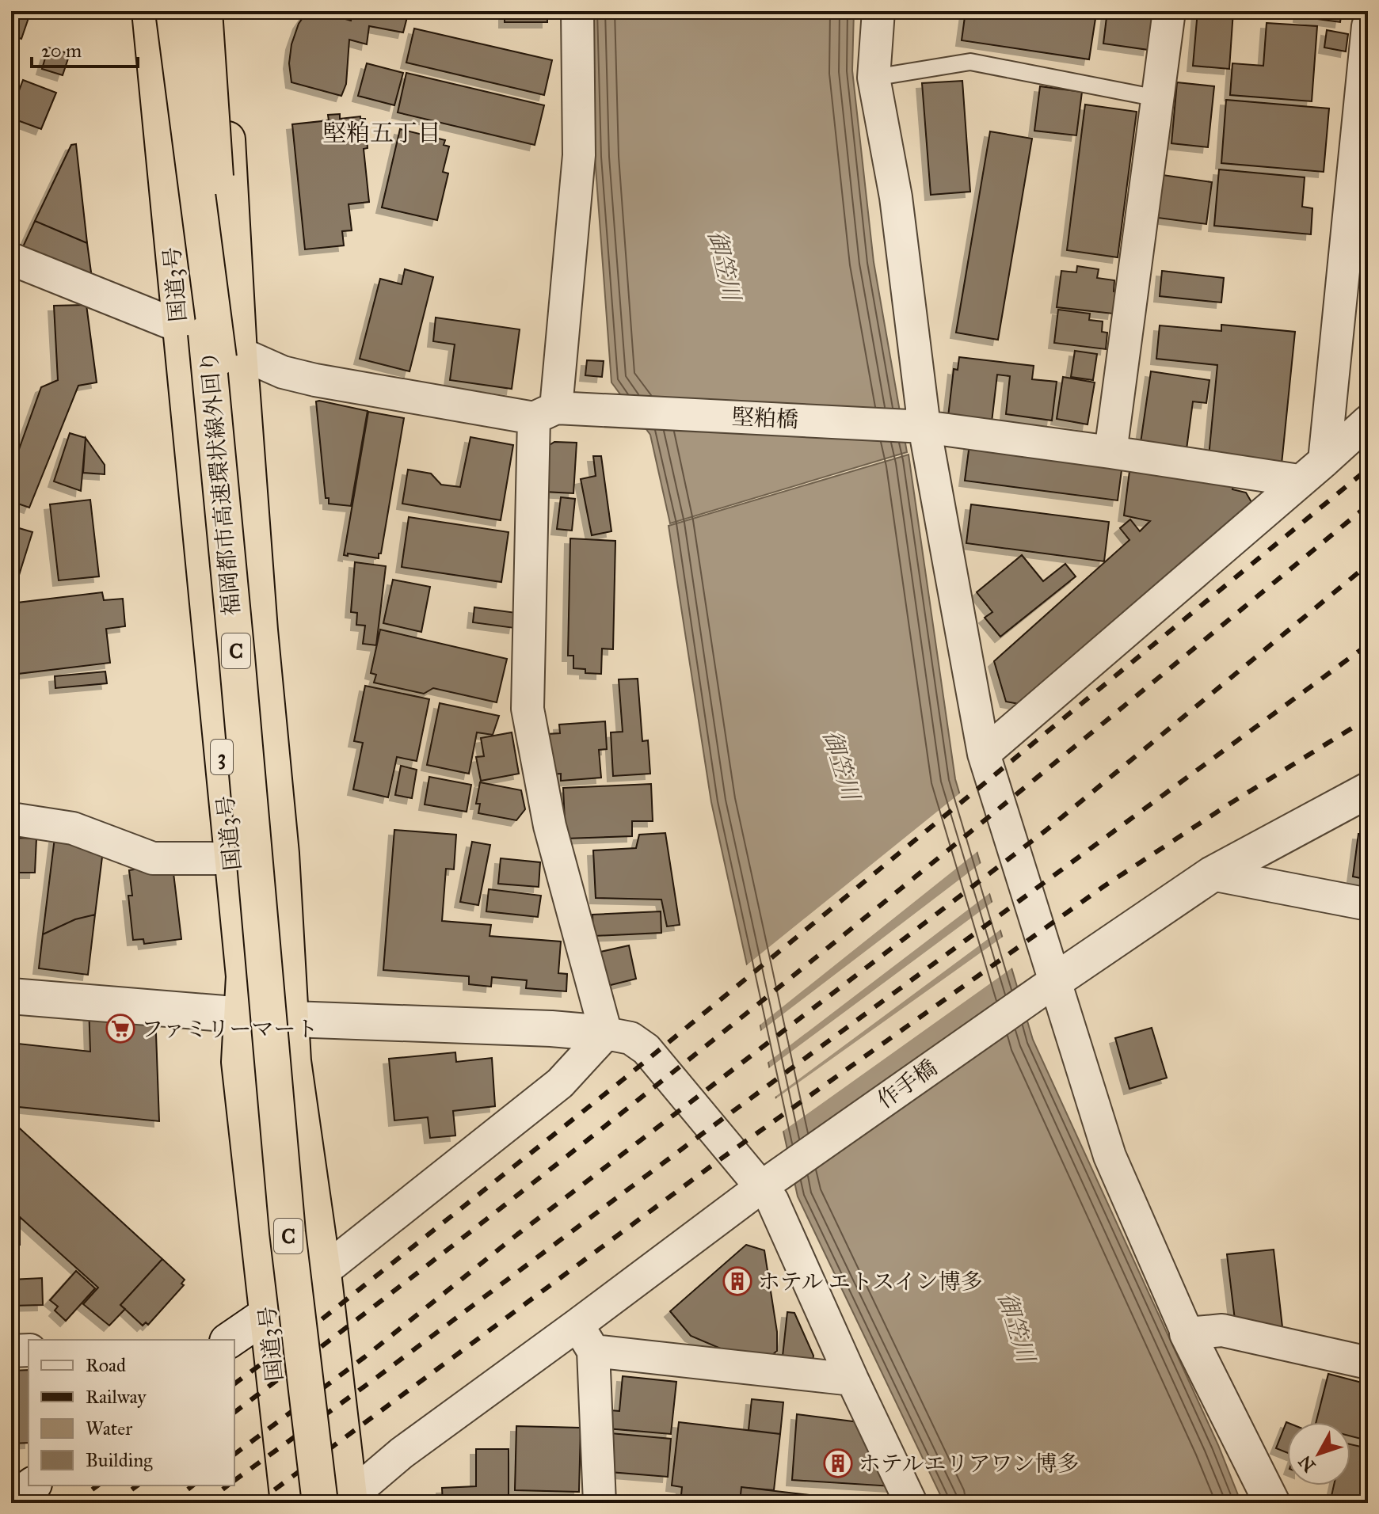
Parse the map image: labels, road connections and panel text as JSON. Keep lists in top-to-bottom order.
{
  "streets": {
    "highway": [
      "国道3号",
      "福岡都市高速環状線外回り",
      "C",
      "3"
    ],
    "street": ["堅粕橋", "作手橋"]
  },
  "crossings": [
    ["国道3号", "堅粕橋"],
    ["国道3号", "福岡都市高速環状線外回り"],
    ["堅粕橋", "福岡都市高速環状線外回り"],
    ["福岡都市高速環状線外回り", "C"],
    ["福岡都市高速環状線外回り", "作手橋"],
    ["C", "作手橋"]
  ],
  "districts": ["堅粕五丁目"],
  "water": ["御笠川"],
  "places": {
    "supermarket": ["ファミリーマート"],
    "building": ["ホテル エトスイン博多", "ホテルエリアワン博多"]
  },
  "legend": [
    "Road",
    "Railway",
    "Water",
    "Building"
  ],
  "scale_bar": "20 m",
  "north": "bottom left"
}
